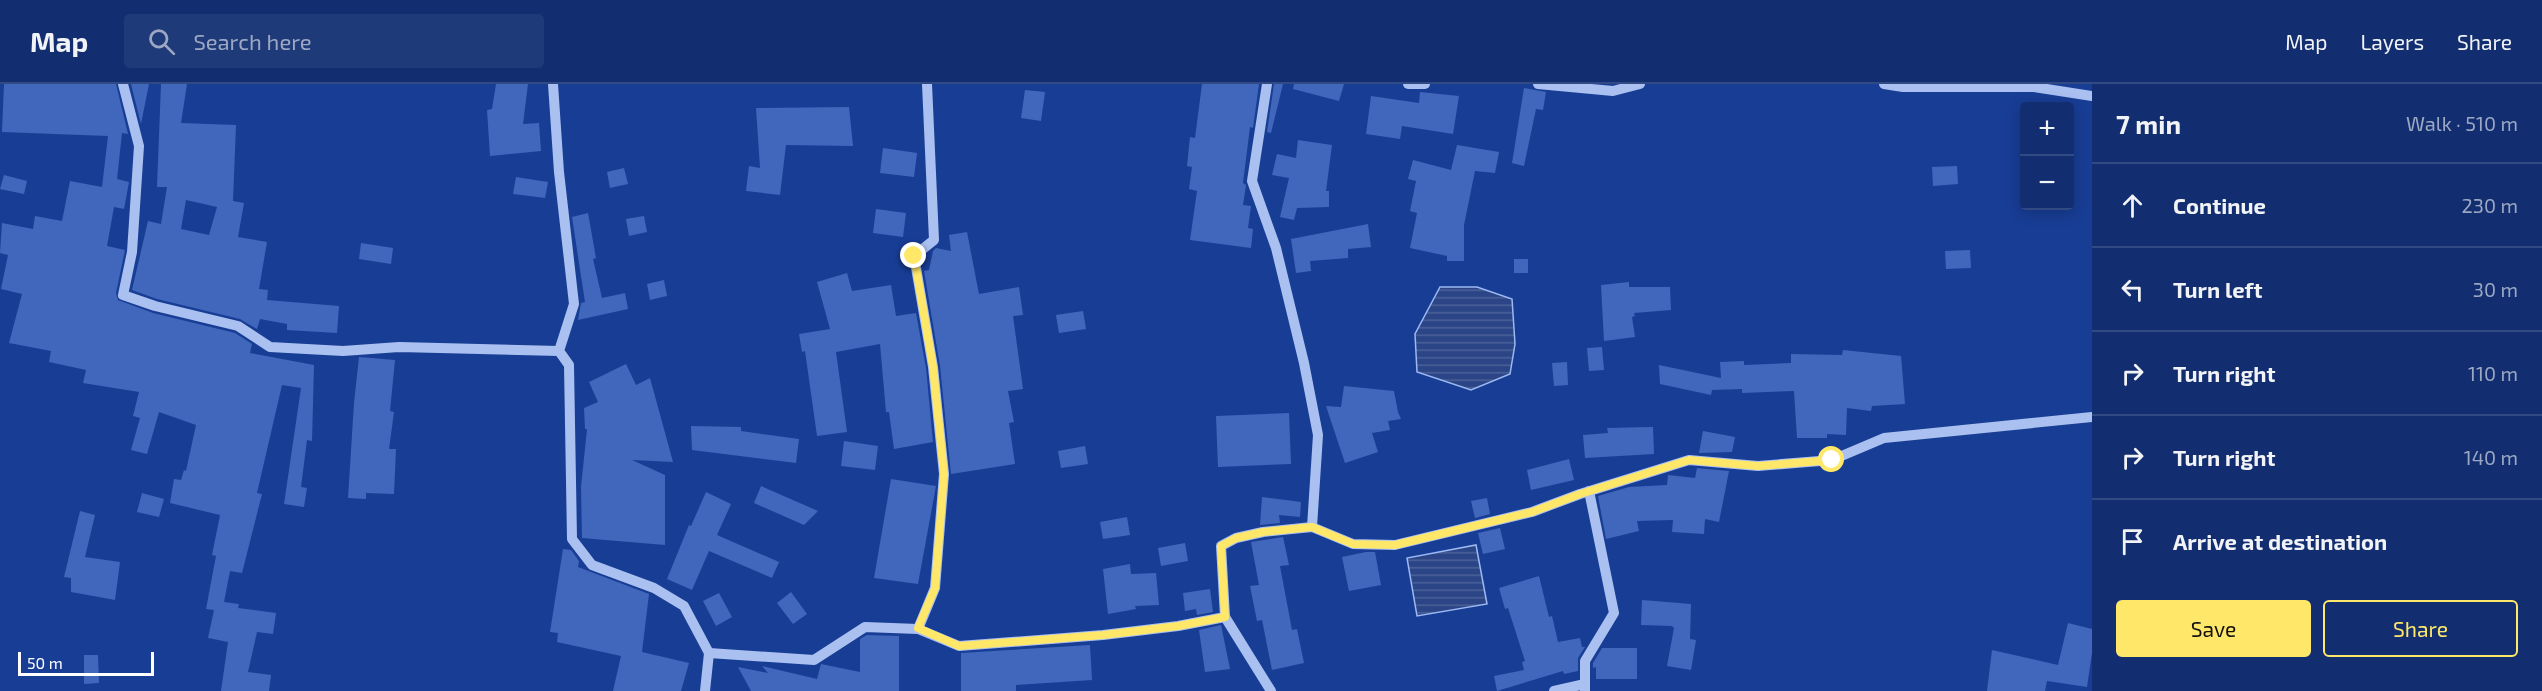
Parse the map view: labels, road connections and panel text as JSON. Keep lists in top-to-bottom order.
{
  "scale_bar": "50 m",
  "page": {
    "header": "Map",
    "search": "Search here",
    "nav": ["Map", "Layers", "Share"],
    "heading": ["7 min", "Walk · 510 m"],
    "map_buttons": ["+", "−"],
    "list": [
      ["Continue", "230 m"],
      ["Turn left", "30 m"],
      ["Turn right", "110 m"],
      ["Turn right", "140 m"],
      "Arrive at destination"
    ],
    "buttons": ["Save", "Share"],
    "scale": "50 m"
  }
}
